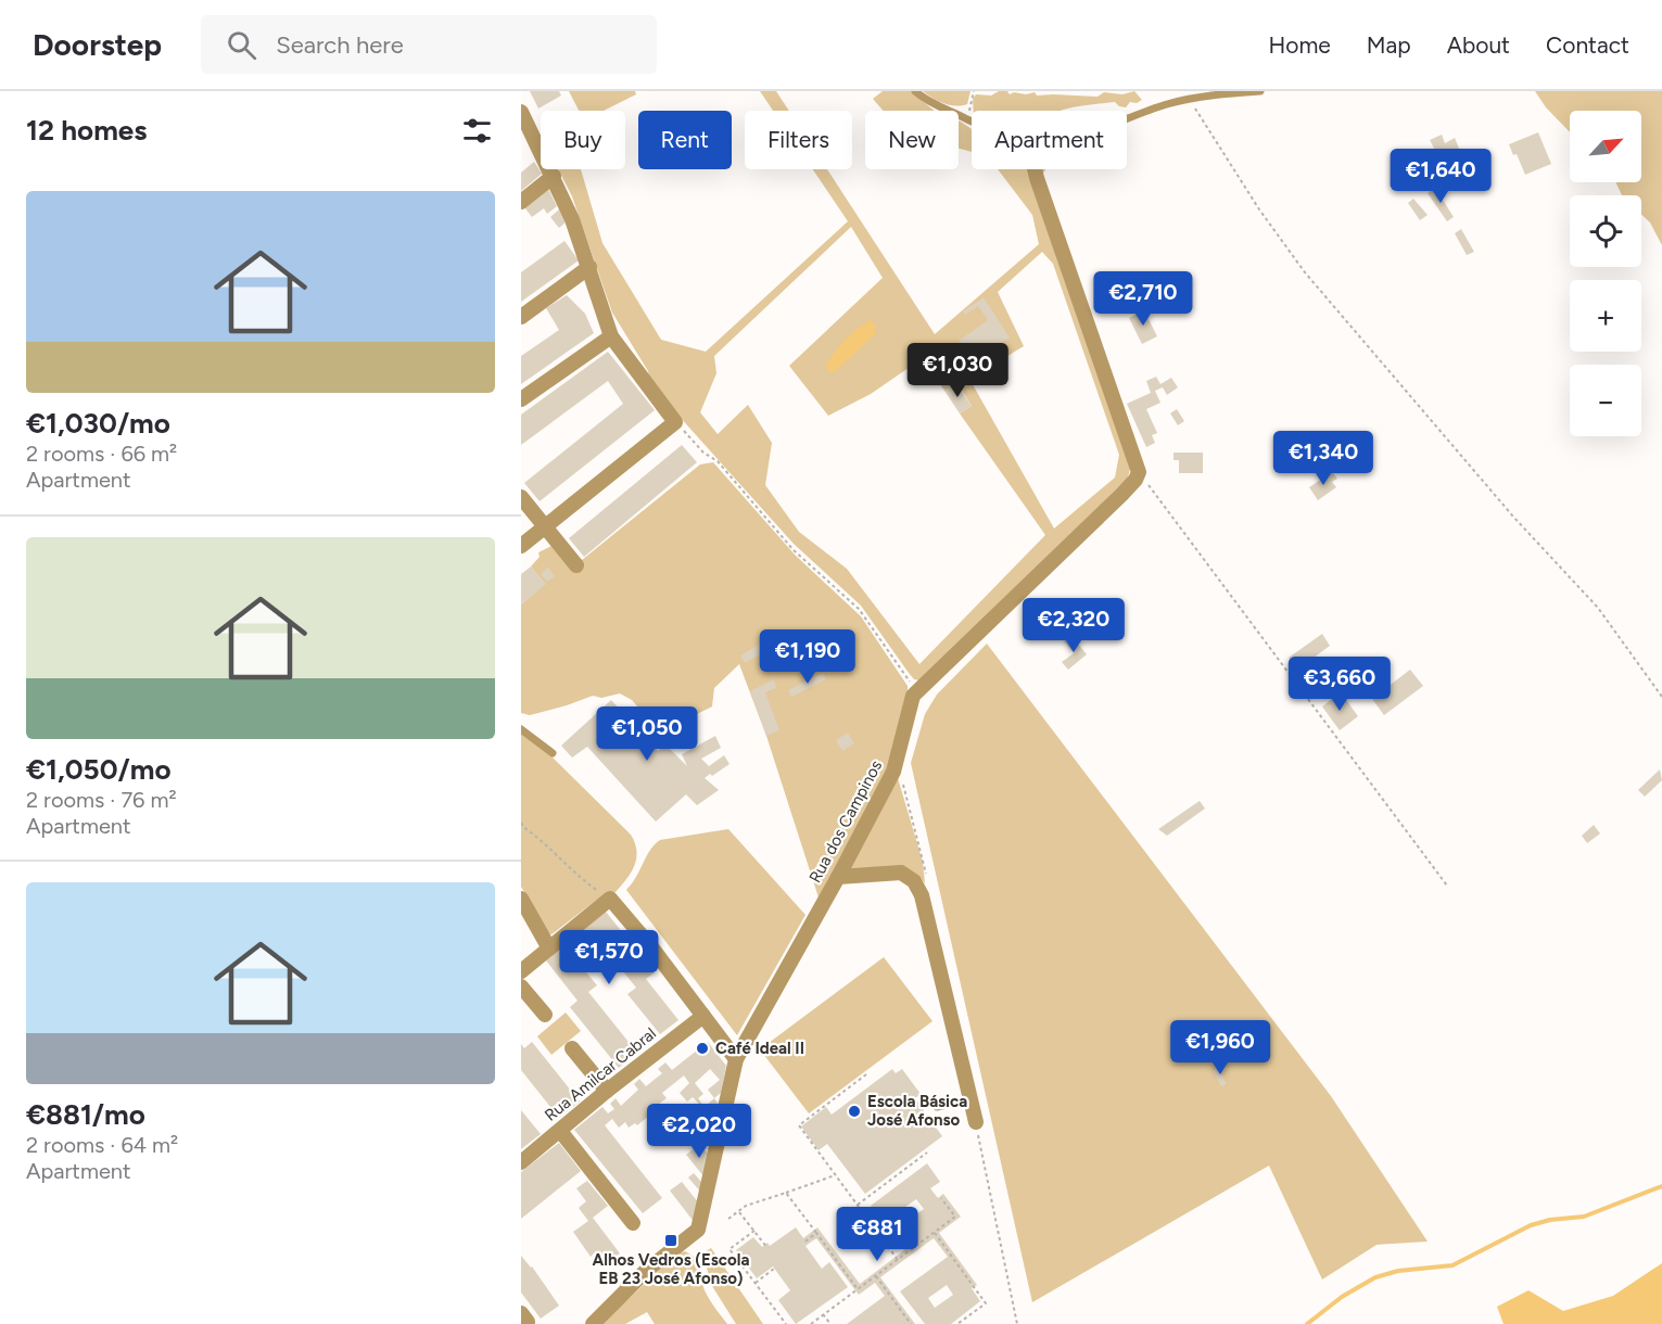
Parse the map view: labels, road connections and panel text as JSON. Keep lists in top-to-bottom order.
{
  "streets": {
    "street": ["Rua dos Campinos", "Rua Amilcar Cabral"]
  },
  "places": {
    "other": ["Café Ideal II", "Escola Básica José Afonso"],
    "transit": ["Alhos Vedros (Escola EB 23 José Afonso)"]
  },
  "north": "top right",
  "page": {
    "header": "Doorstep",
    "search": "Search here",
    "nav": [
      "Home",
      "Map",
      "About",
      "Contact"
    ],
    "heading": "12 homes",
    "map_buttons": ["+", "−"],
    "chip": [
      "Buy",
      "Rent",
      "Filters",
      "New",
      "Apartment"
    ],
    "price": [
      "€1,640",
      "€2,710",
      "€1,030",
      "€1,340",
      "€2,320",
      "€1,190",
      "€3,660",
      "€1,050",
      "€1,570",
      "€1,960",
      "€2,020",
      "€881"
    ],
    "list": [
      {
        "name": "€1,030/mo",
        "note": "2 rooms · 66 m² · Apartment"
      },
      {
        "name": "€1,050/mo",
        "note": "2 rooms · 76 m² · Apartment"
      },
      {
        "name": "€881/mo",
        "note": "2 rooms · 64 m² · Apartment"
      }
    ]
  }
}
